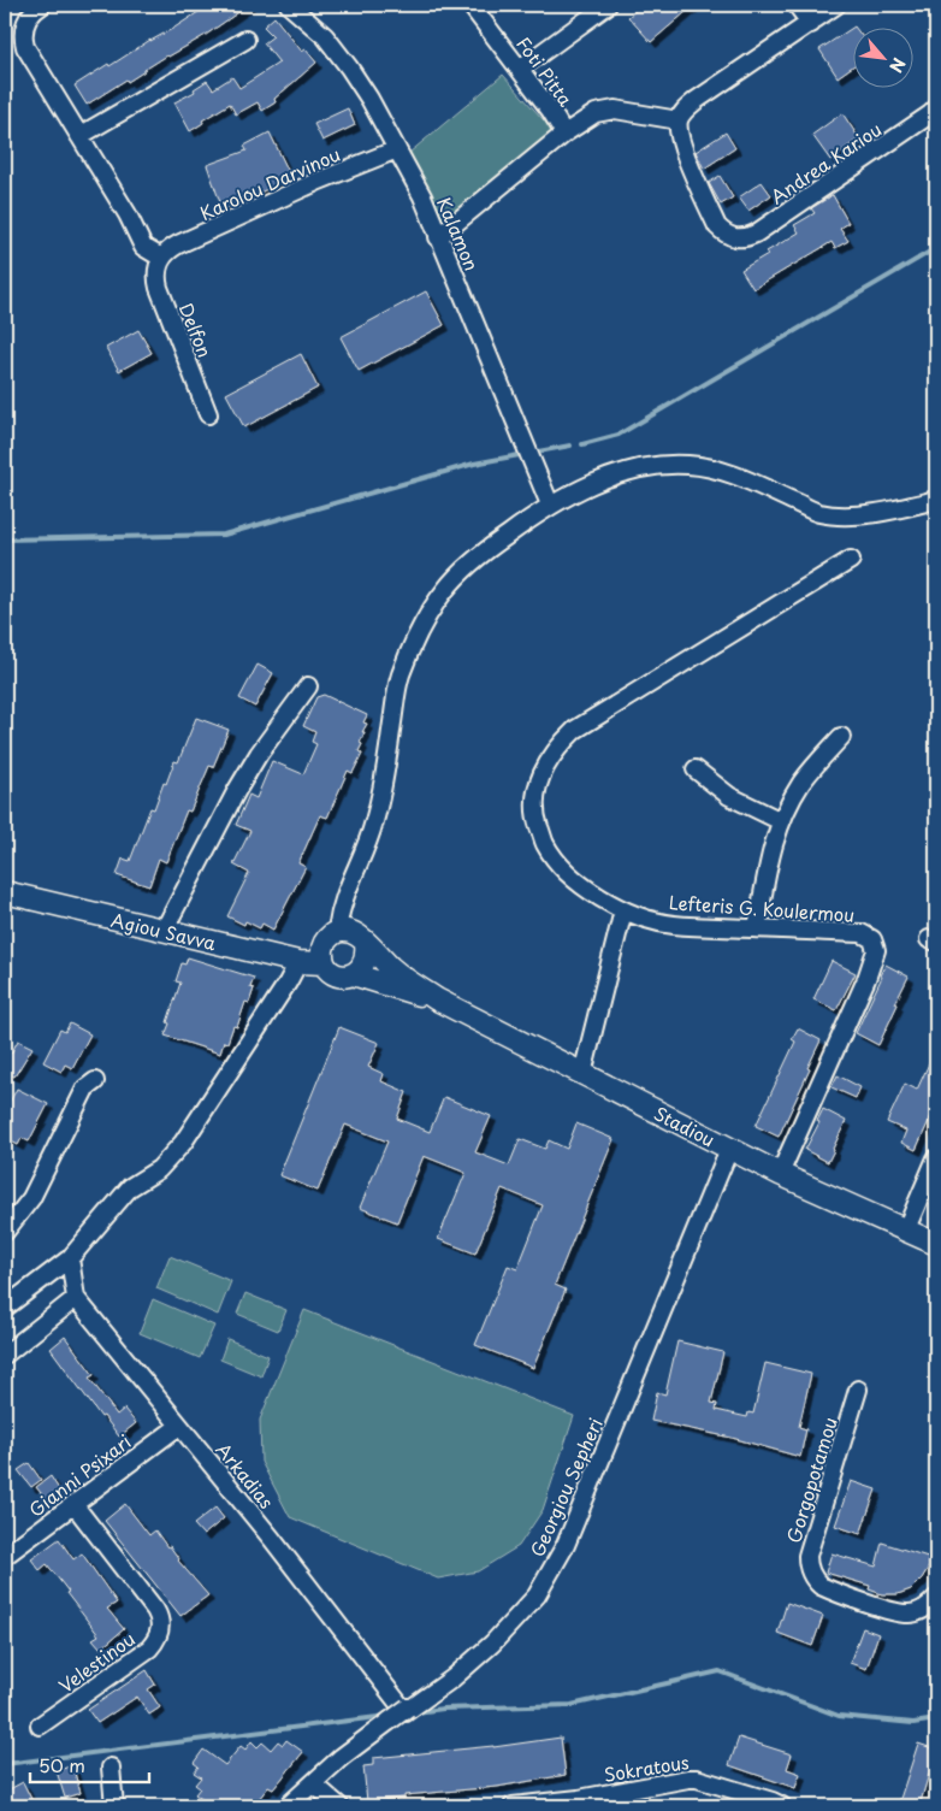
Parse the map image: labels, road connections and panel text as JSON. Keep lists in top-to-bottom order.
{
  "streets": {
    "street": [
      "Foti Pitta",
      "Andrea Kariou",
      "Karolou Darvinou",
      "Kalamon",
      "Delfon",
      "Lefteris G. Koulermou",
      "Agiou Savva",
      "Stadiou",
      "Gianni Psixari",
      "Arkadias",
      "Gorgopotamou",
      "Georgiou Sepheri",
      "Velestinou",
      "Sokratous"
    ]
  },
  "crossings": [
    ["Karolou Darvinou", "Kalamon"],
    ["Karolou Darvinou", "Delfon"],
    ["Lefteris G. Koulermou", "Stadiou"],
    ["Agiou Savva", "Stadiou"],
    ["Stadiou", "Georgiou Sepheri"],
    ["Gianni Psixari", "Arkadias"],
    ["Gianni Psixari", "Velestinou"],
    ["Arkadias", "Georgiou Sepheri"]
  ],
  "scale_bar": "50 m",
  "north": "bottom right"
}
